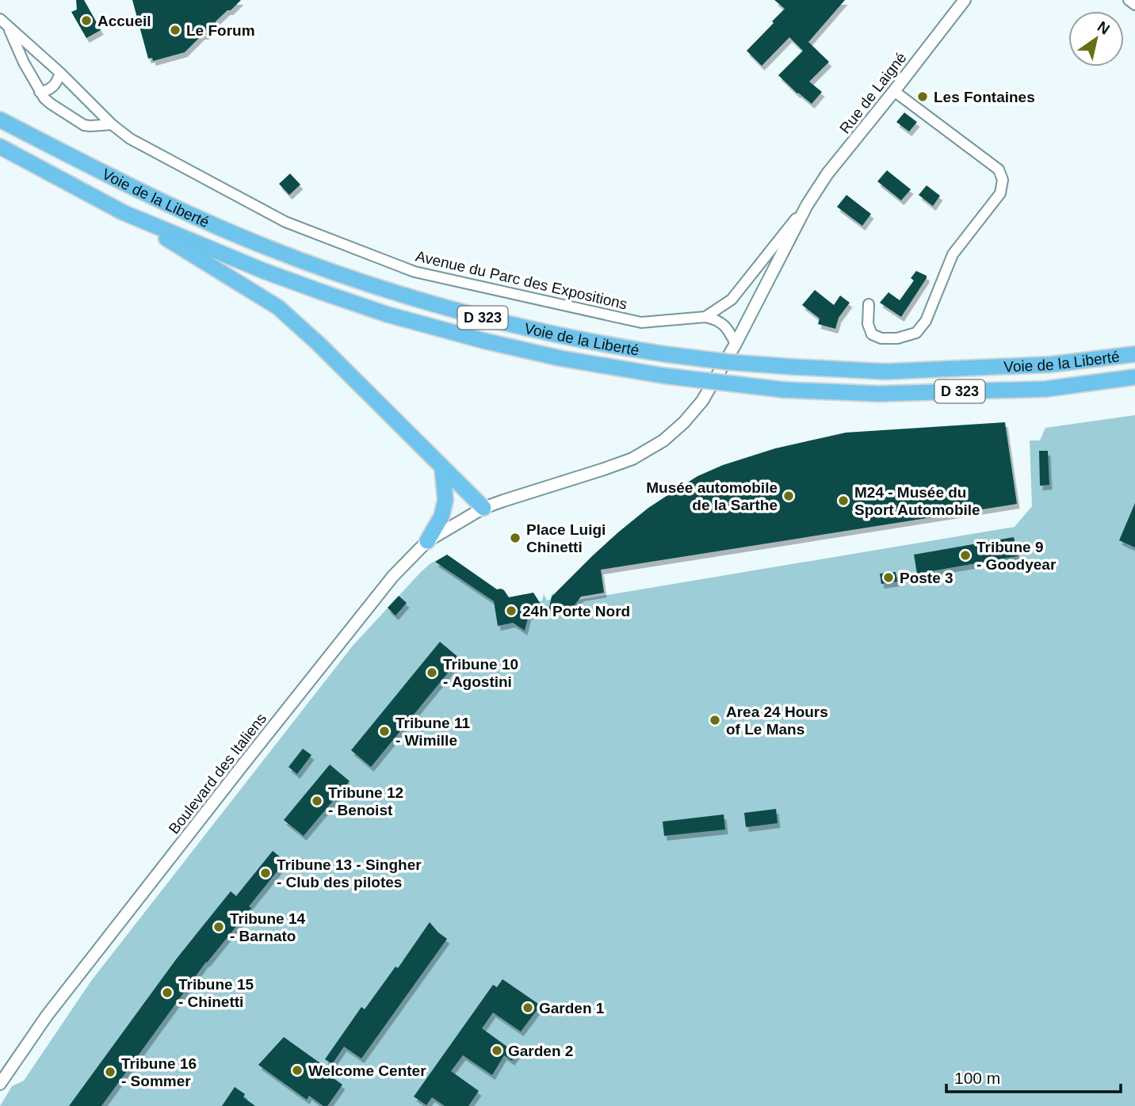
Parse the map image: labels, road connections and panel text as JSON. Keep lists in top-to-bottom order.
{
  "streets": {
    "highway": ["Voie de la Liberté", "D 323"],
    "street": ["Rue de Laigné", "Avenue du Parc des Expositions", "Boulevard des Italiens"]
  },
  "crossings": [
    ["Rue de Laigné", "Avenue du Parc des Expositions"],
    ["Rue de Laigné", "Boulevard des Italiens"]
  ],
  "places": [
    "Accueil",
    "Le Forum",
    "Les Fontaines",
    "Musée automobile de la Sarthe",
    "M24 - Musée du Sport Automobile",
    "Place Luigi Chinetti",
    "Tribune 9 - Goodyear",
    "Poste 3",
    "24h Porte Nord",
    "Tribune 10 - Agostini",
    "Area 24 Hours of Le Mans",
    "Tribune 11 - Wimille",
    "Tribune 12 - Benoist",
    "Tribune 13 - Singher - Club des pilotes",
    "Tribune 14 - Barnato",
    "Tribune 15 - Chinetti",
    "Garden 1",
    "Garden 2",
    "Welcome Center",
    "Tribune 16 - Sommer"
  ],
  "scale_bar": "100 m",
  "north": "top right"
}
